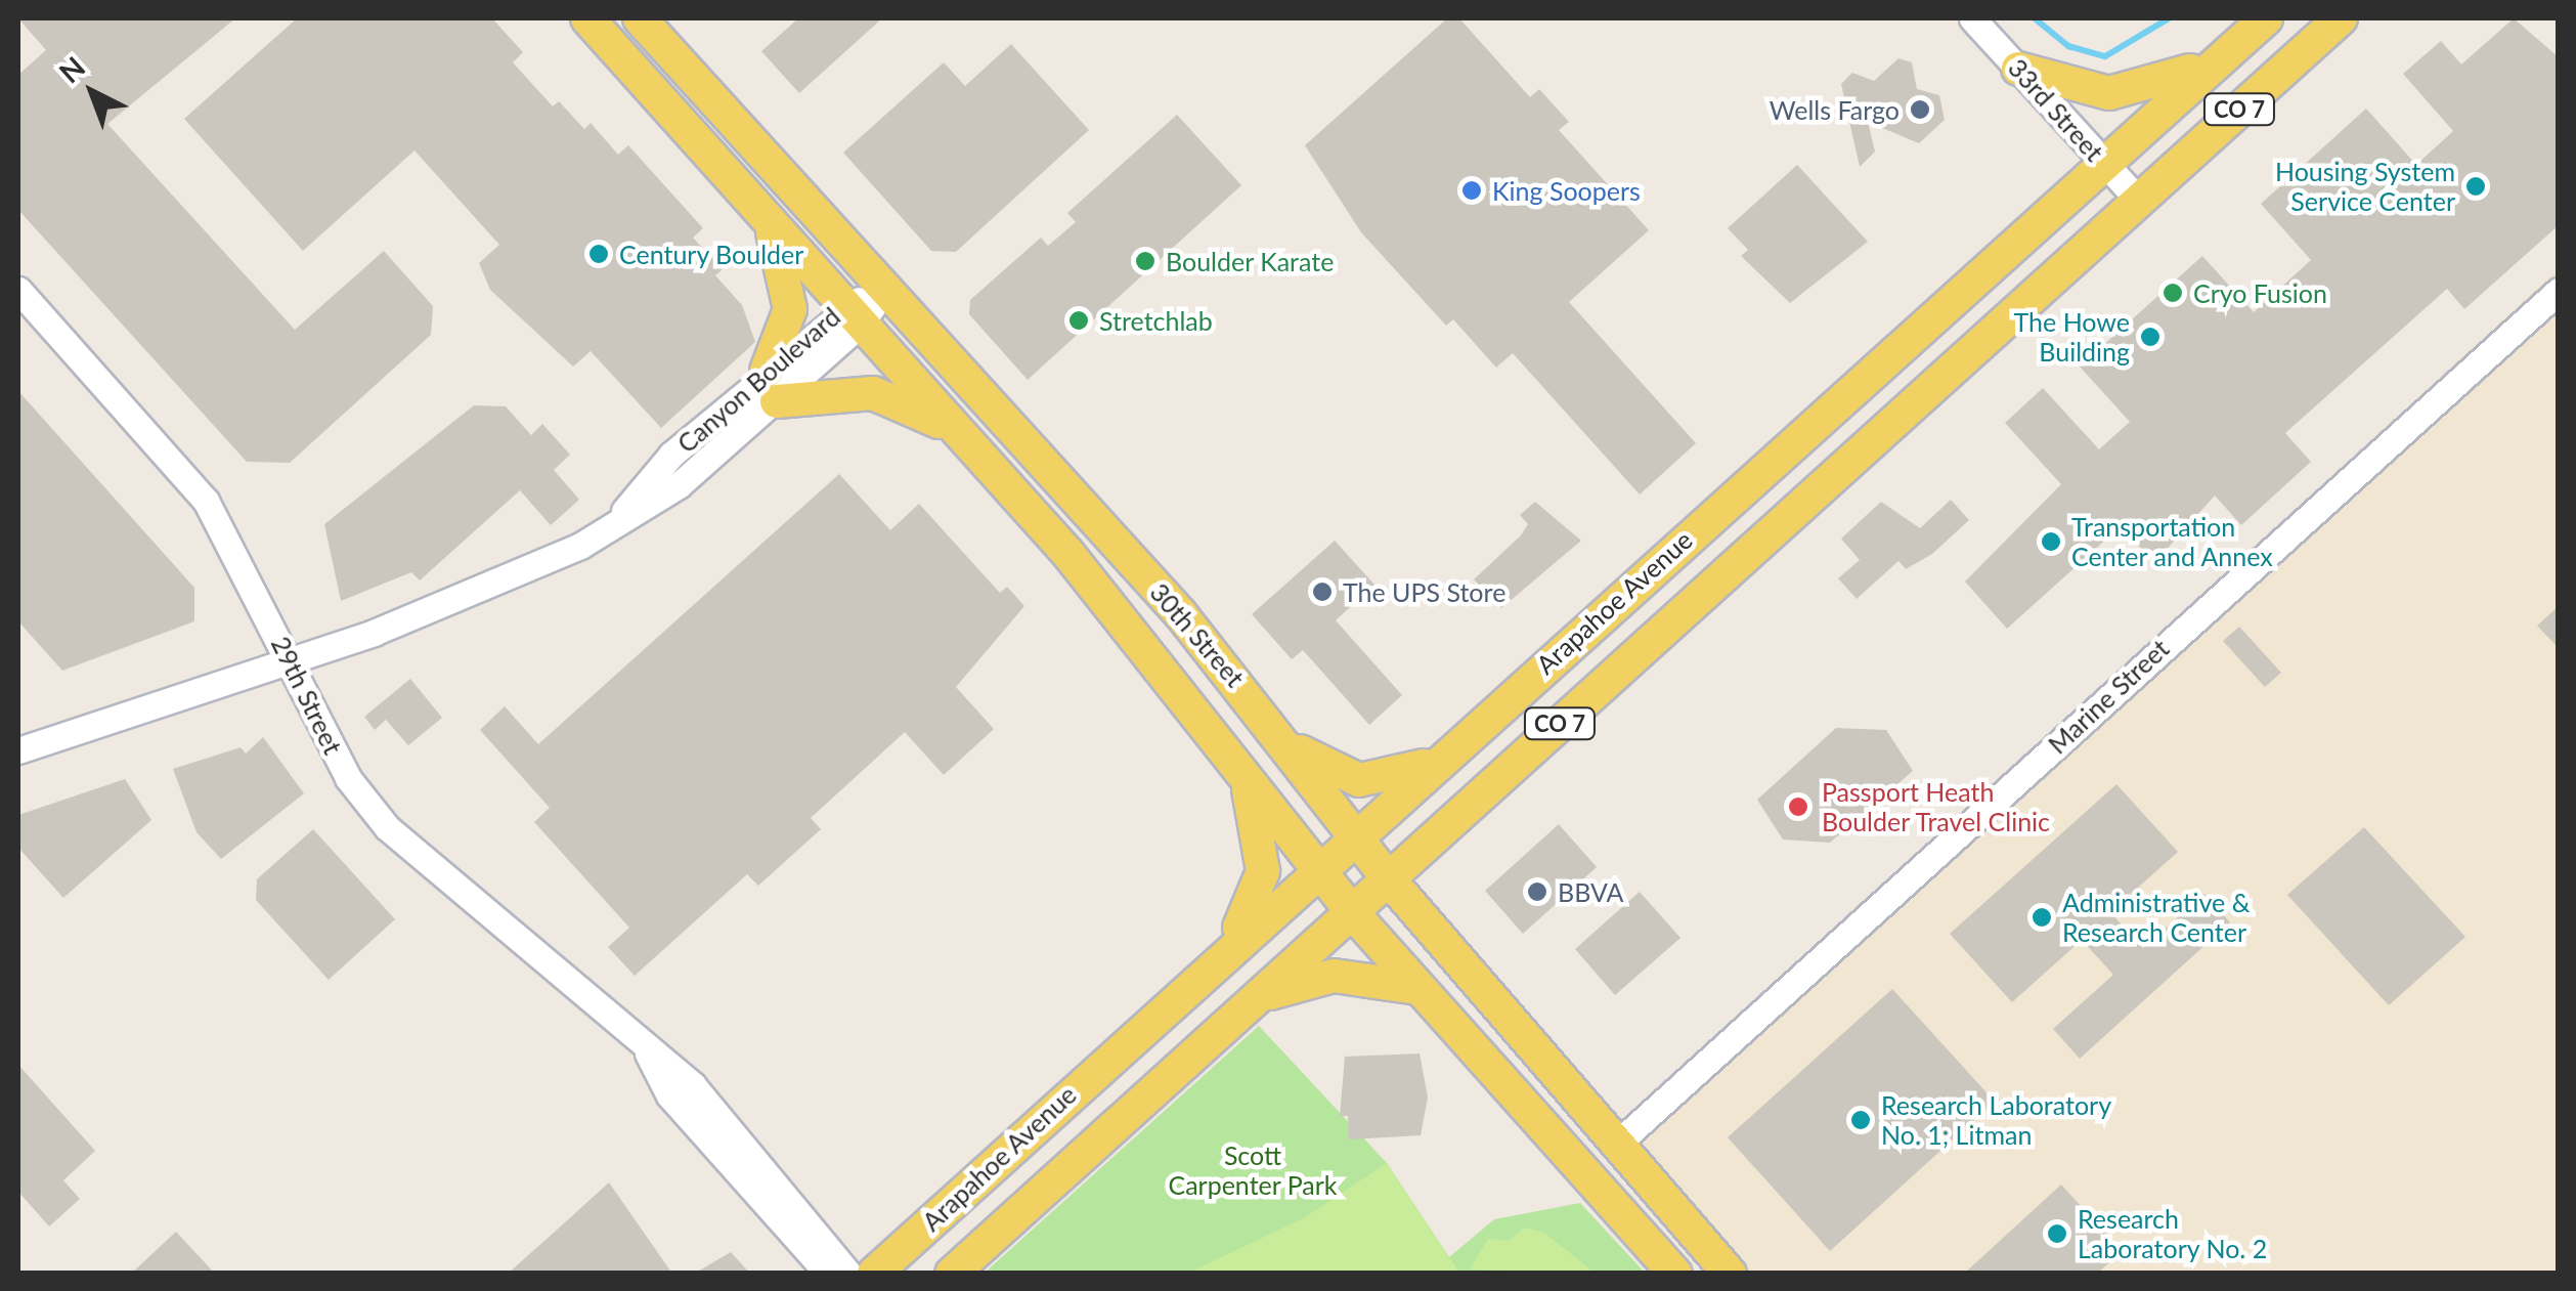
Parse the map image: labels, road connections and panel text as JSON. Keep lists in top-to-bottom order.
{
  "streets": {
    "main road": ["CO 7", "Arapahoe Avenue", "30th Street"],
    "street": [
      "33rd Street",
      "Canyon Boulevard",
      "29th Street",
      "Marine Street"
    ]
  },
  "crossings": [
    ["33rd Street", "Arapahoe Avenue"],
    ["Canyon Boulevard", "30th Street"],
    ["Canyon Boulevard", "29th Street"],
    ["Arapahoe Avenue", "30th Street"],
    ["30th Street", "Marine Street"]
  ],
  "parks": ["Scott Carpenter Park"],
  "places": [
    "Wells Fargo",
    "Housing System Service Center",
    "King Soopers",
    "Century Boulder",
    "Boulder Karate",
    "Cryo Fusion",
    "Stretchlab",
    "The Howe Building",
    "Transportation Center and Annex",
    "The UPS Store",
    "Passport Heath Boulder Travel Clinic",
    "BBVA",
    "Administrative & Research Center",
    "Research Laboratory No. 1; Litman",
    "Research Laboratory No. 2"
  ],
  "north": "top left"
}
